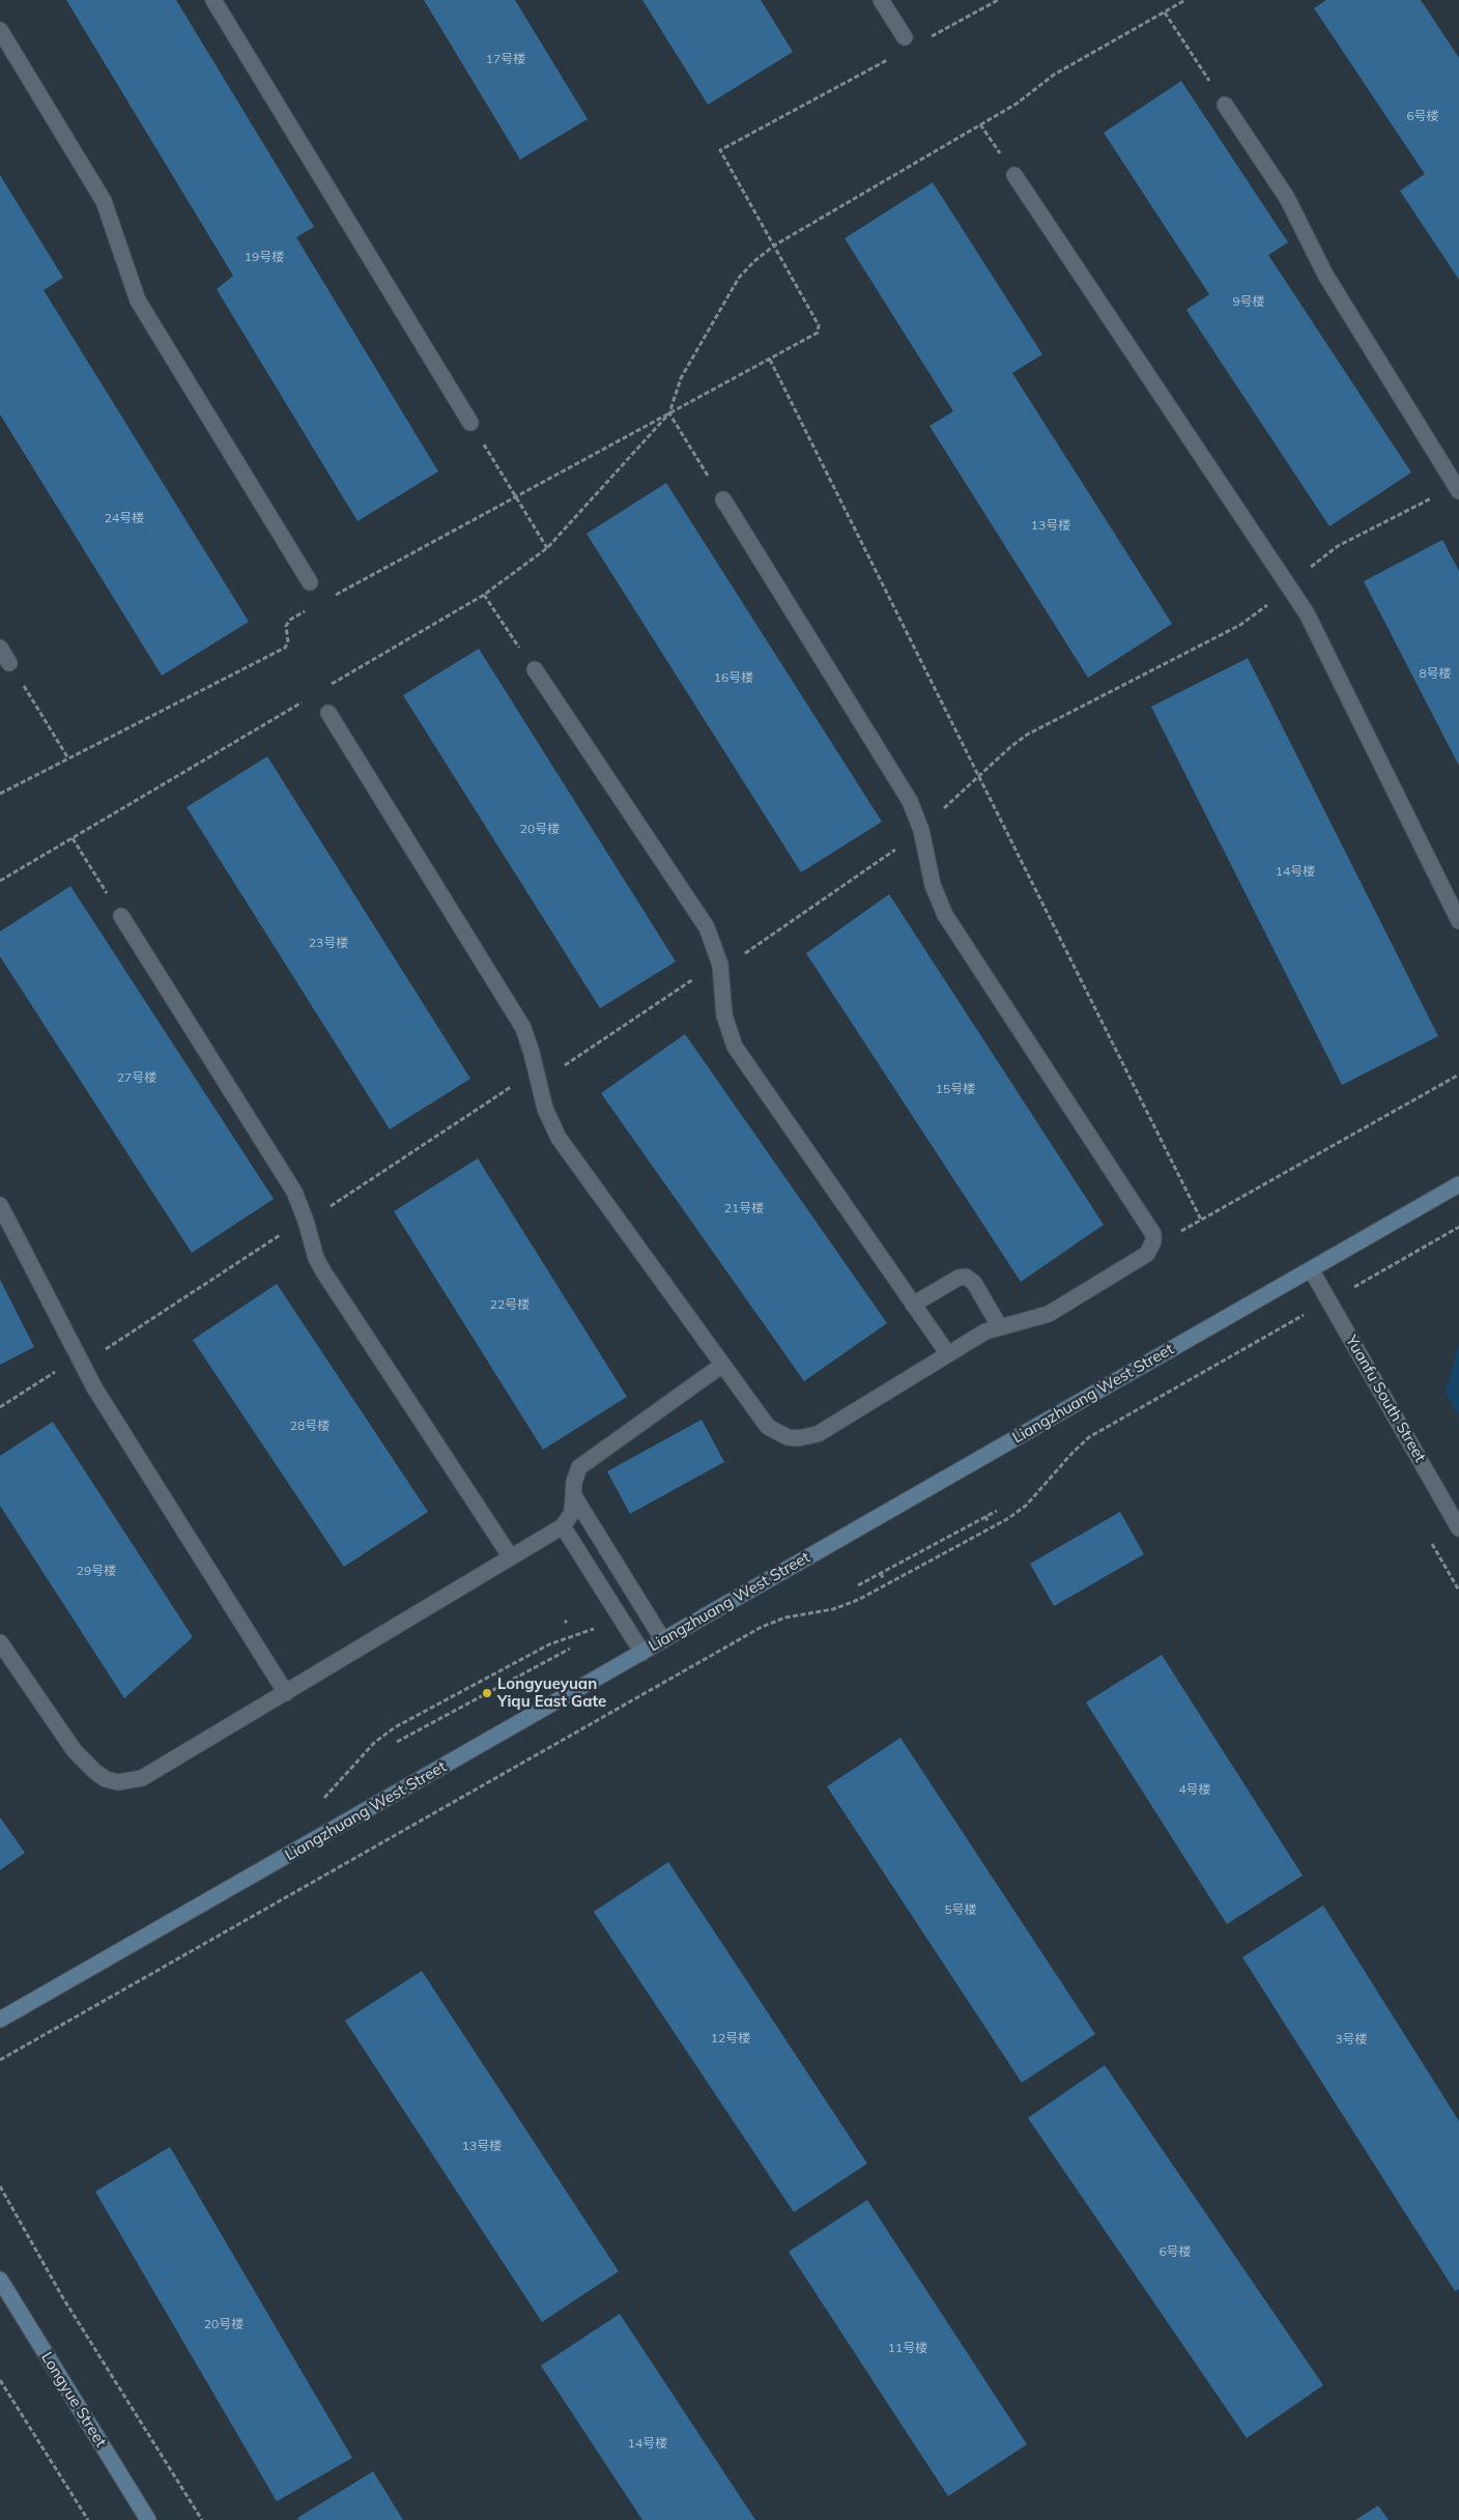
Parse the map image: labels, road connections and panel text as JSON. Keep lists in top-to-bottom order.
{
  "streets": {
    "street": ["Liangzhuang West Street", "Yuanfu South Street", "Longyue Street"]
  },
  "crossings": [
    ["Liangzhuang West Street", "Yuanfu South Street"]
  ],
  "places": ["Longyueyuan Yiqu East Gate"],
  "house_numbers": [
    "17号楼",
    "6号楼",
    "19号楼",
    "9号楼",
    "24号楼",
    "13号楼",
    "8号楼",
    "16号楼",
    "20号楼",
    "14号楼",
    "23号楼",
    "27号楼",
    "15号楼",
    "21号楼",
    "22号楼",
    "28号楼",
    "29号楼",
    "4号楼",
    "5号楼",
    "12号楼",
    "3号楼",
    "13号楼",
    "6号楼",
    "20号楼",
    "11号楼",
    "14号楼"
  ]
}
